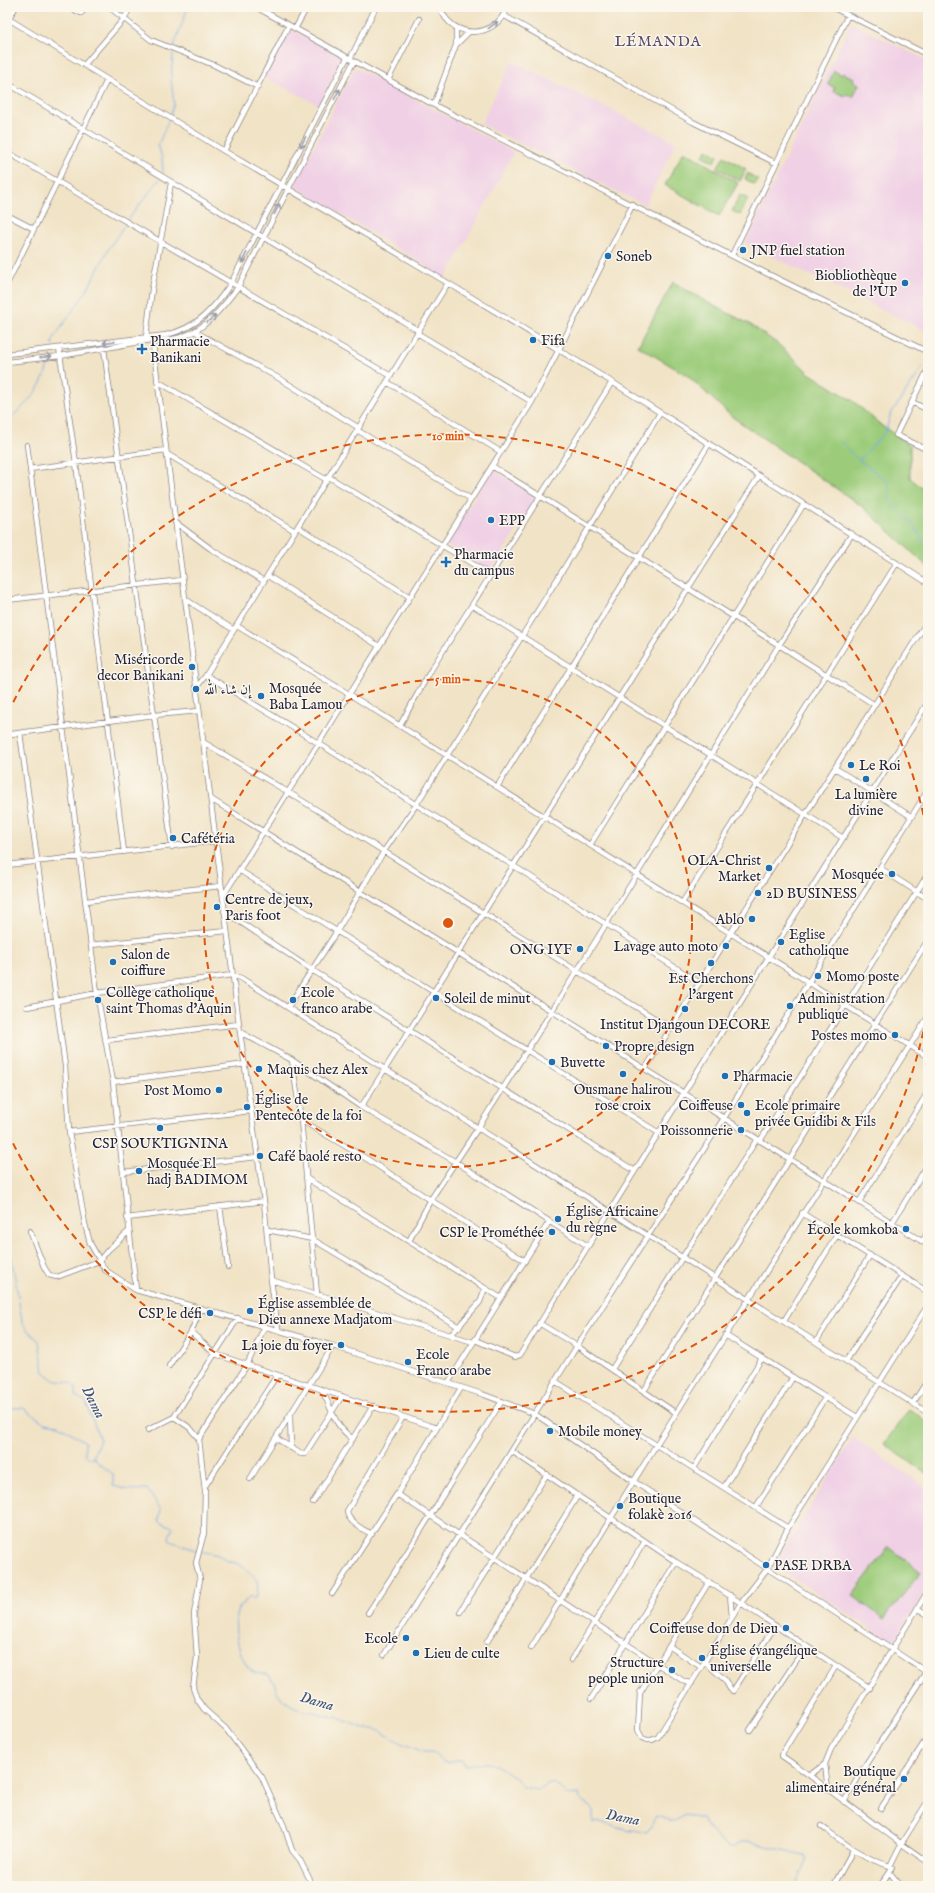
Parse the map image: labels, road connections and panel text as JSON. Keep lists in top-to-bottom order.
{
  "districts": ["LÉMANDA"],
  "water": ["Dama"],
  "places": {
    "other": [
      "JNP fuel station",
      "Soneb",
      "Biobliothèque de l'UP",
      "Fifa",
      "EPP",
      "Miséricorde decor Banikani",
      "إن شاء الله",
      "Mosquée Baba Lamou",
      "Le Roi",
      "La lumière divine",
      "Cafétéria",
      "OLA-Christ Market",
      "Mosquée",
      "2D BUSINESS",
      "Centre de jeux, Paris foot",
      "Ablo",
      "Eglise catholique",
      "Lavage auto moto",
      "ONG IYF",
      "Salon de coiffure",
      "Est Cherchons l'argent",
      "Momo poste",
      "Soleil de minut",
      "Collège catholique saint Thomas d'Aquin",
      "Ecole franco arabe",
      "Administration publique",
      "Institut Djangoun DECORE",
      "Postes momo",
      "Propre design",
      "Buvette",
      "Maquis chez Alex",
      "Ousmane halirou rose croix",
      "Pharmacie",
      "Post Momo",
      "Coiffeuse",
      "Église de Pentecôte de la foi",
      "Ecole primaire privée Guidibi & Fils",
      "CSP SOUKTIGNINA",
      "Poissonnerie",
      "Café baolé resto",
      "Mosquée El hadj BADIMOM",
      "Église Africaine du règne",
      "École komkoba",
      "CSP le Prométhée",
      "Église assemblée de Dieu annexe Madjatom",
      "CSP le défi",
      "La joie du foyer",
      "Ecole Franco arabe",
      "Mobile money",
      "Boutique folakè 2016",
      "PASE DRBA",
      "Coiffeuse don de Dieu",
      "Ecole",
      "Lieu de culte",
      "Église évangélique universelle",
      "Structure people union",
      "Boutique alimentaire général"
    ],
    "health": ["Pharmacie Banikani", "Pharmacie du campus"]
  },
  "rings": ["10 min", "5 min"]
}
